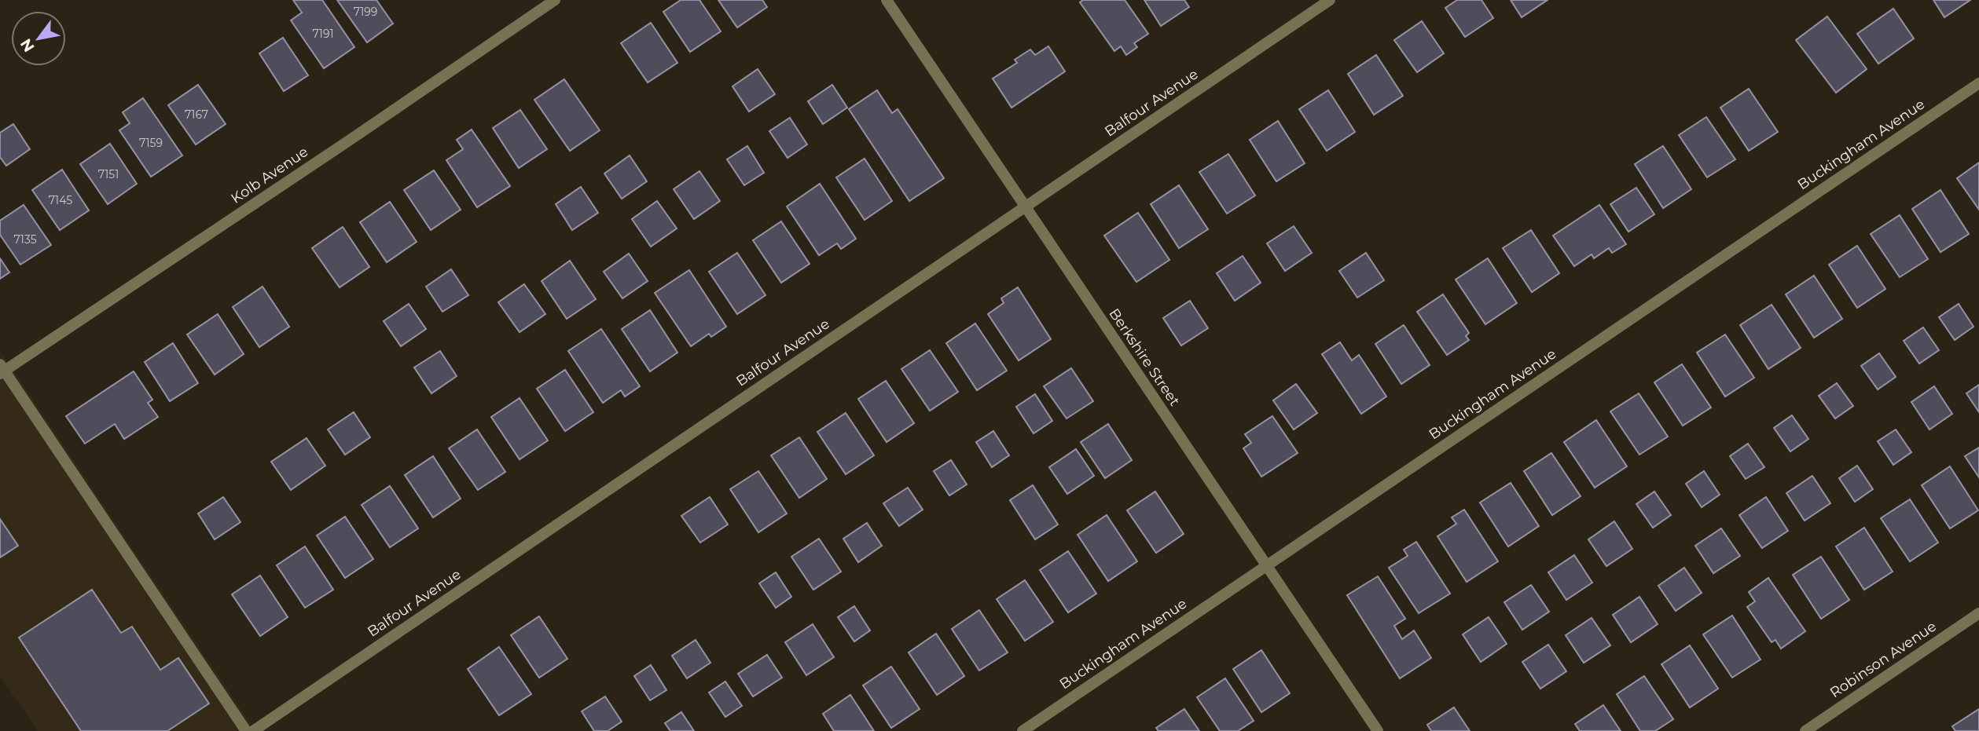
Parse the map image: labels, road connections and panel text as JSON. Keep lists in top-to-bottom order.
{
  "streets": {
    "street": [
      "Balfour Avenue",
      "Buckingham Avenue",
      "Kolb Avenue",
      "Berkshire Street",
      "Robinson Avenue"
    ]
  },
  "crossings": [
    ["Balfour Avenue", "Berkshire Street"],
    ["Buckingham Avenue", "Berkshire Street"]
  ],
  "house_numbers": [
    "7199",
    "7191",
    "7167",
    "7159",
    "7151",
    "7145",
    "7135"
  ],
  "north": "bottom left"
}
